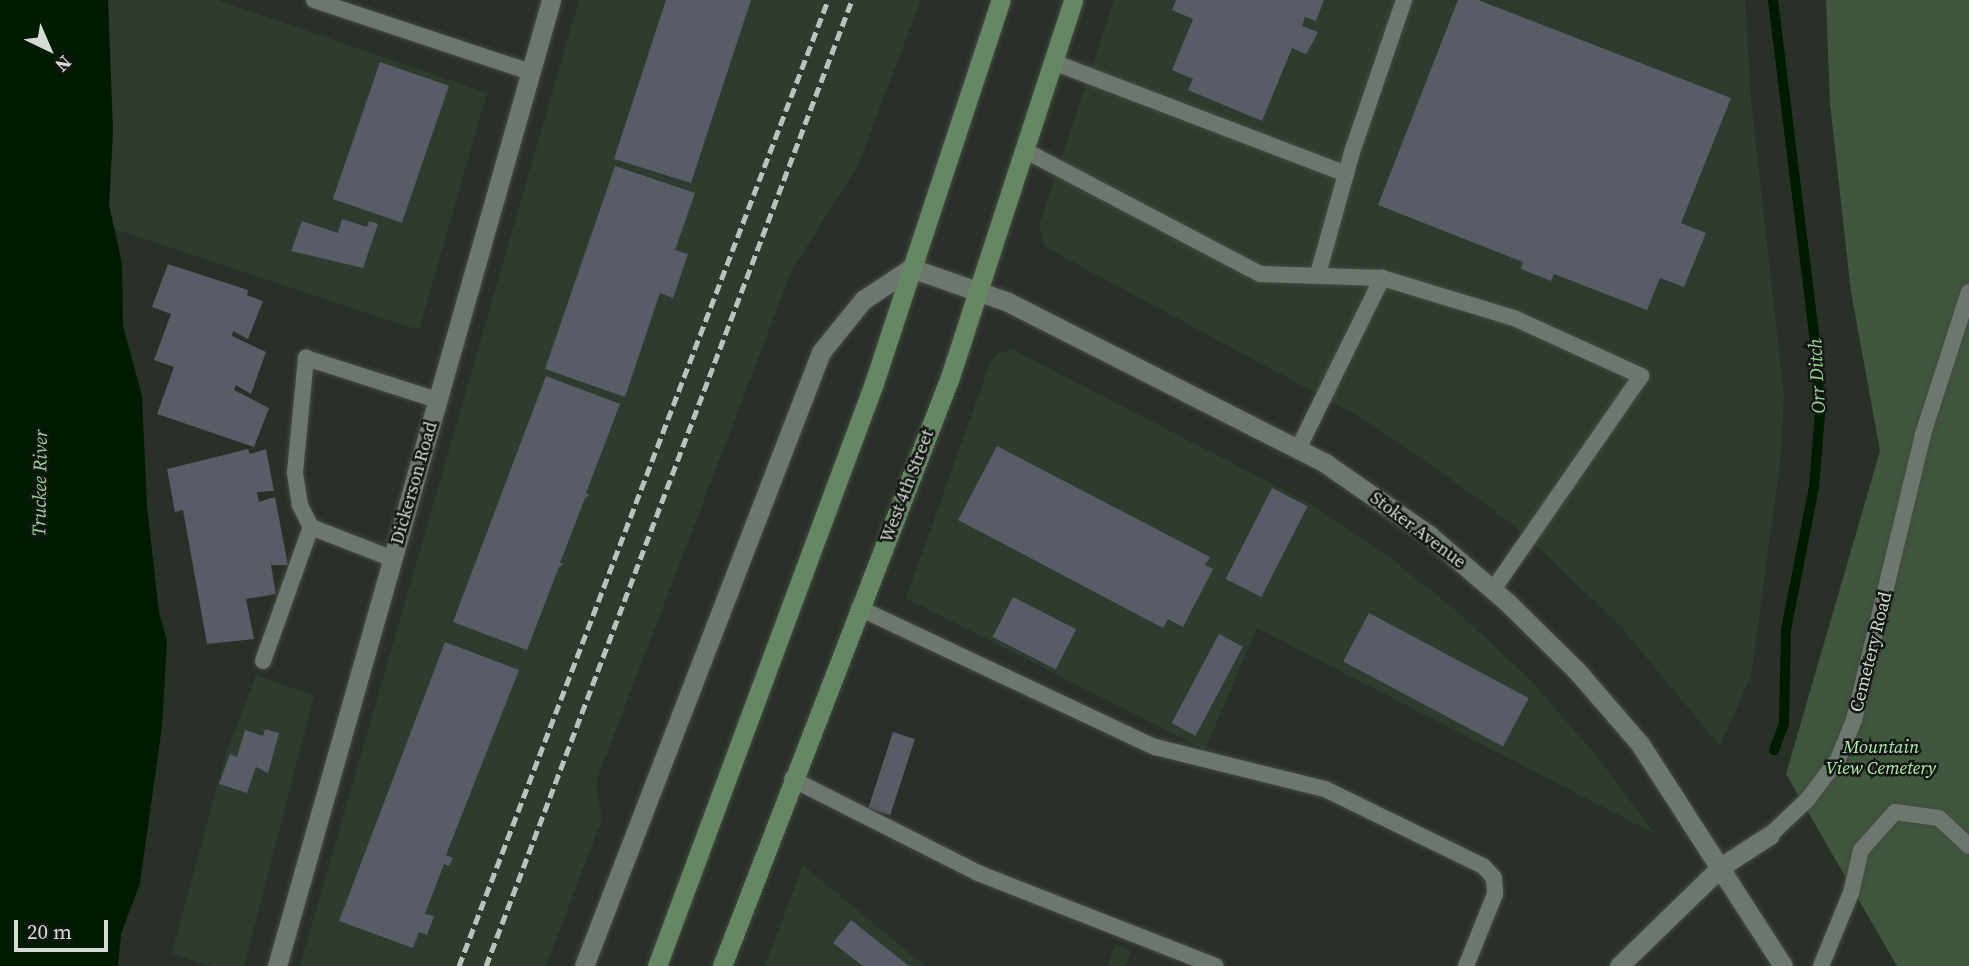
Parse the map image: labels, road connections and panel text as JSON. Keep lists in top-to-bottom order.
{
  "streets": {
    "main road": ["West 4th Street"],
    "street": ["Dickerson Road", "Stoker Avenue", "Cemetery Road"]
  },
  "crossings": [
    ["West 4th Street", "Stoker Avenue"],
    ["Stoker Avenue", "Cemetery Road"]
  ],
  "water": ["Orr Ditch", "Truckee River"],
  "parks": ["Mountain View Cemetery"],
  "scale_bar": "20 m",
  "north": "bottom right"
}
